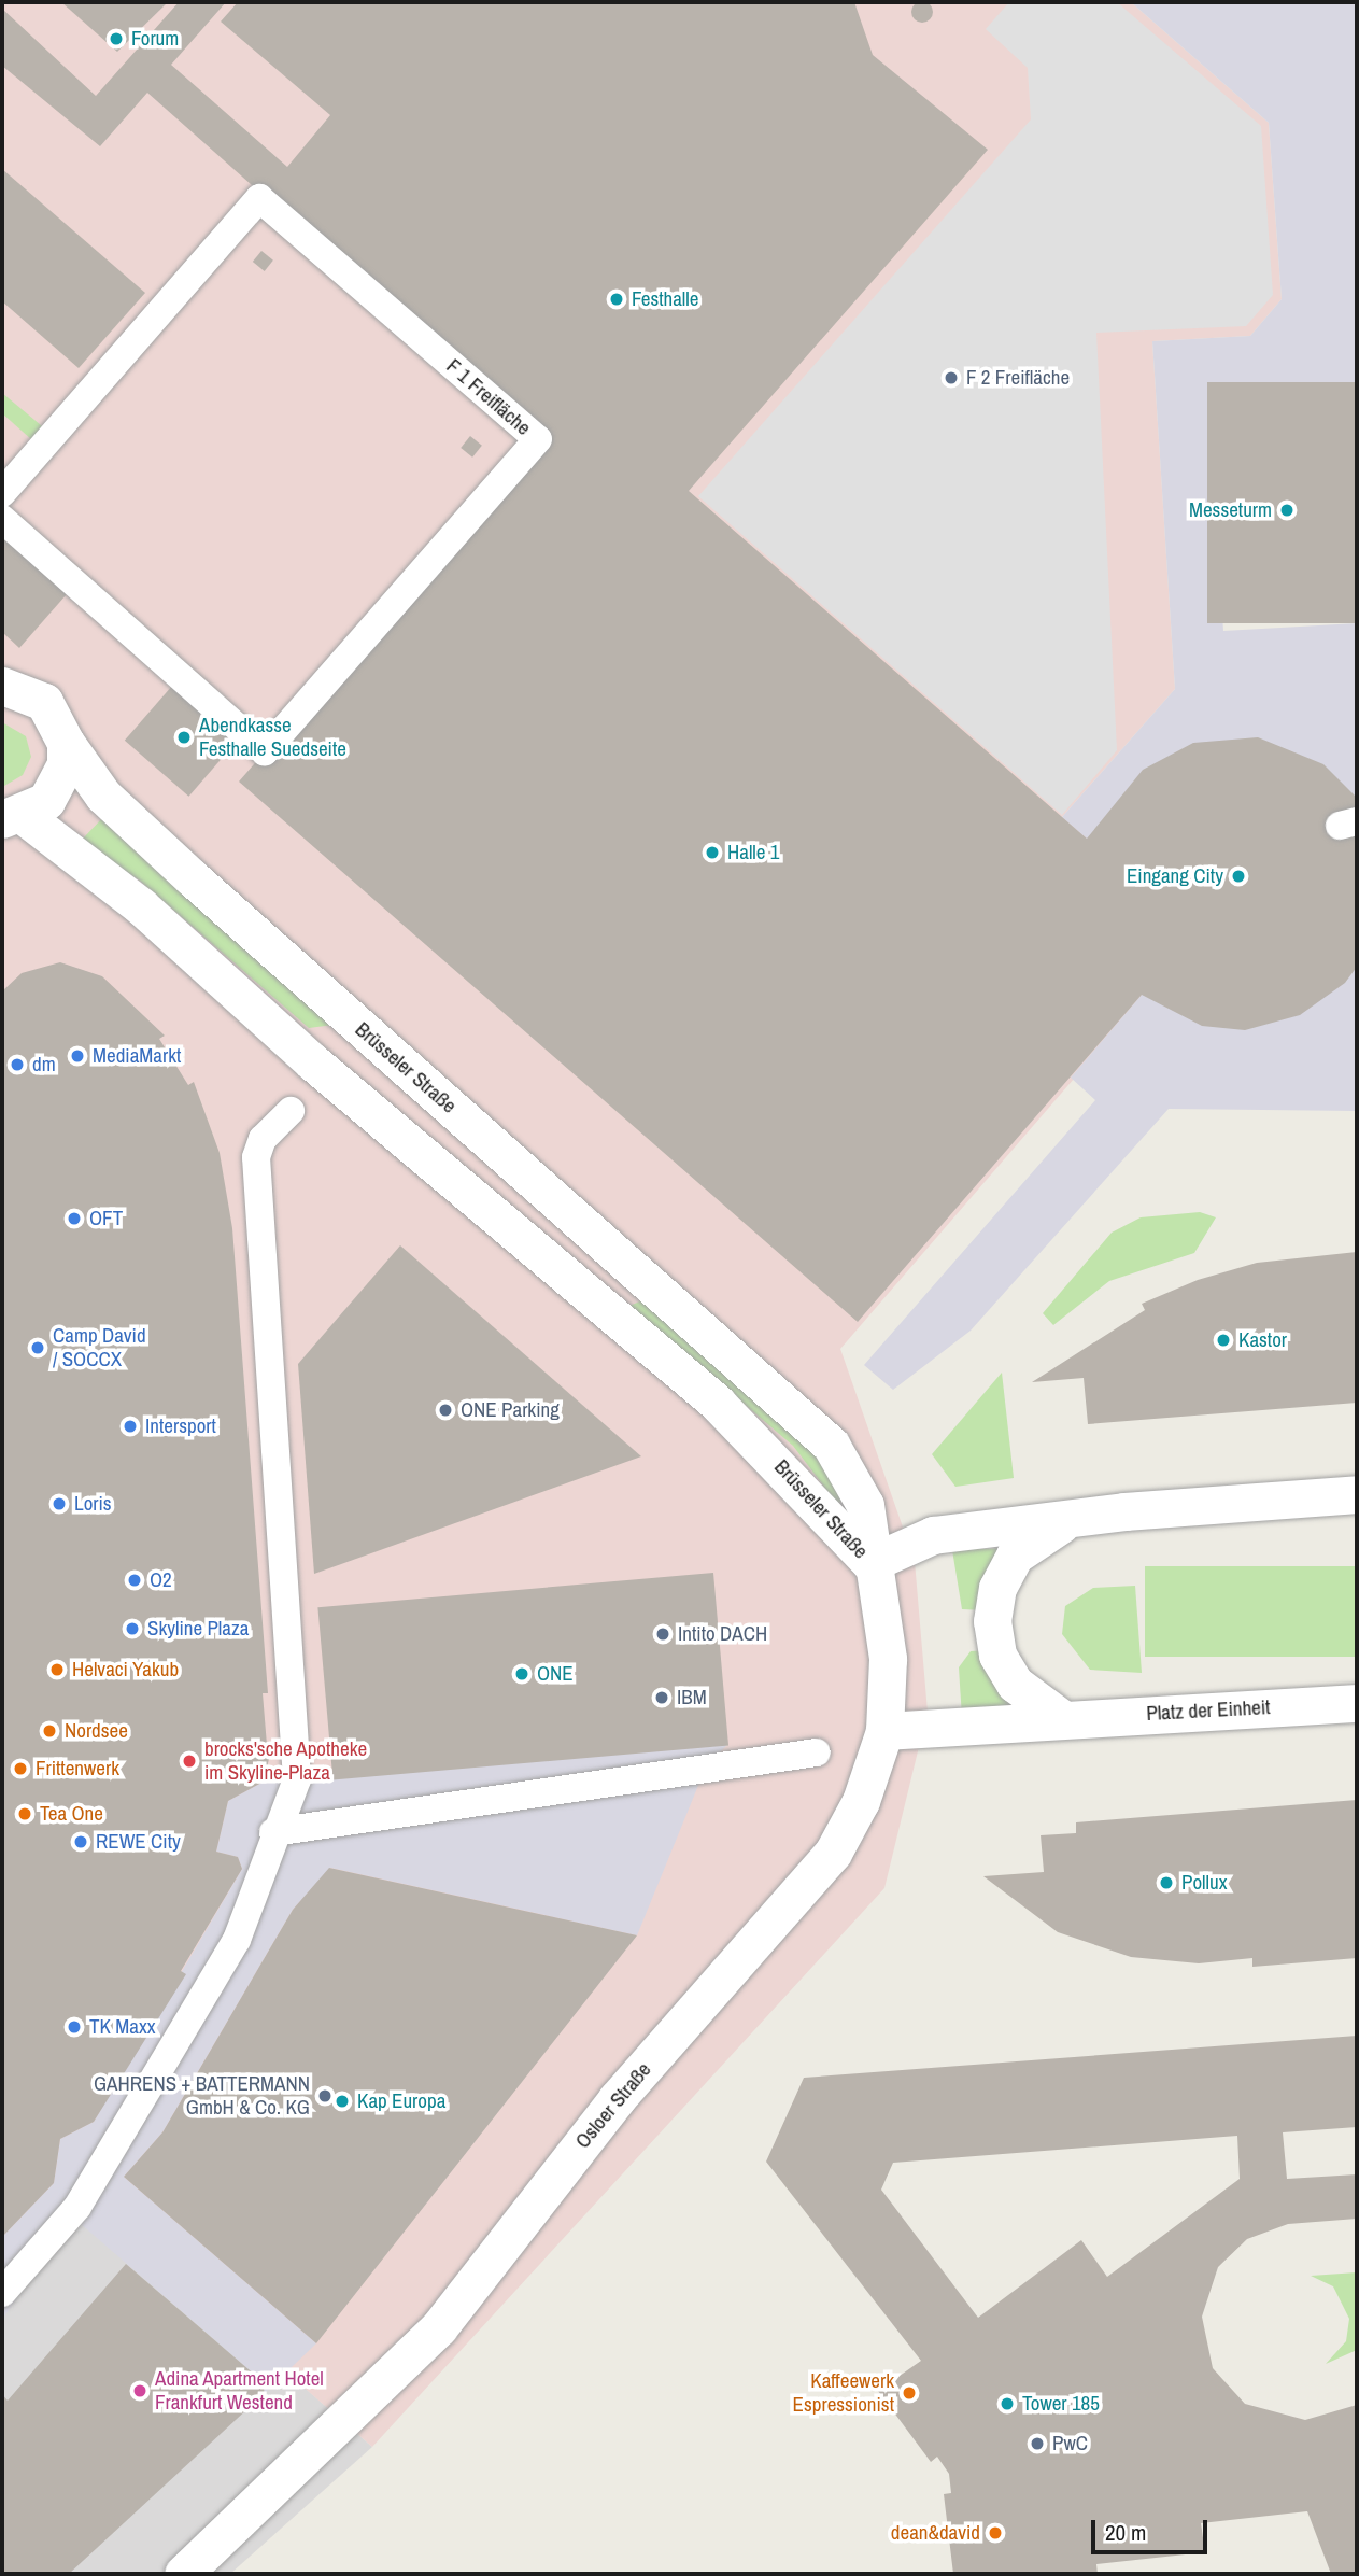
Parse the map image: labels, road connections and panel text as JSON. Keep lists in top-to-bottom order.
{
  "streets": {
    "street": [
      "F 1 Freifläche",
      "Brüsseler Straße",
      "Platz der Einheit",
      "Osloer Straße"
    ]
  },
  "crossings": [
    ["Brüsseler Straße", "Osloer Straße"],
    ["Platz der Einheit", "Osloer Straße"]
  ],
  "places": [
    "Forum",
    "Festhalle",
    "F 2 Freifläche",
    "Messeturm",
    "Abendkasse Festhalle Suedseite",
    "Halle 1",
    "Eingang City",
    "MediaMarkt",
    "dm",
    "OFT",
    "Kastor",
    "Camp David / SOCCX",
    "ONE Parking",
    "Intersport",
    "Loris",
    "O2",
    "Skyline Plaza",
    "Intito DACH",
    "Helvaci Yakub",
    "ONE",
    "IBM",
    "Nordsee",
    "brocks'sche Apotheke im Skyline-Plaza",
    "Frittenwerk",
    "Tea One",
    "REWE City",
    "Pollux",
    "TK Maxx",
    "GAHRENS + BATTERMANN GmbH & Co. KG",
    "Kap Europa",
    "Adina Apartment Hotel Frankfurt Westend",
    "Kaffeewerk Espressionist",
    "Tower 185",
    "PwC",
    "dean&david"
  ],
  "scale_bar": "20 m"
}
